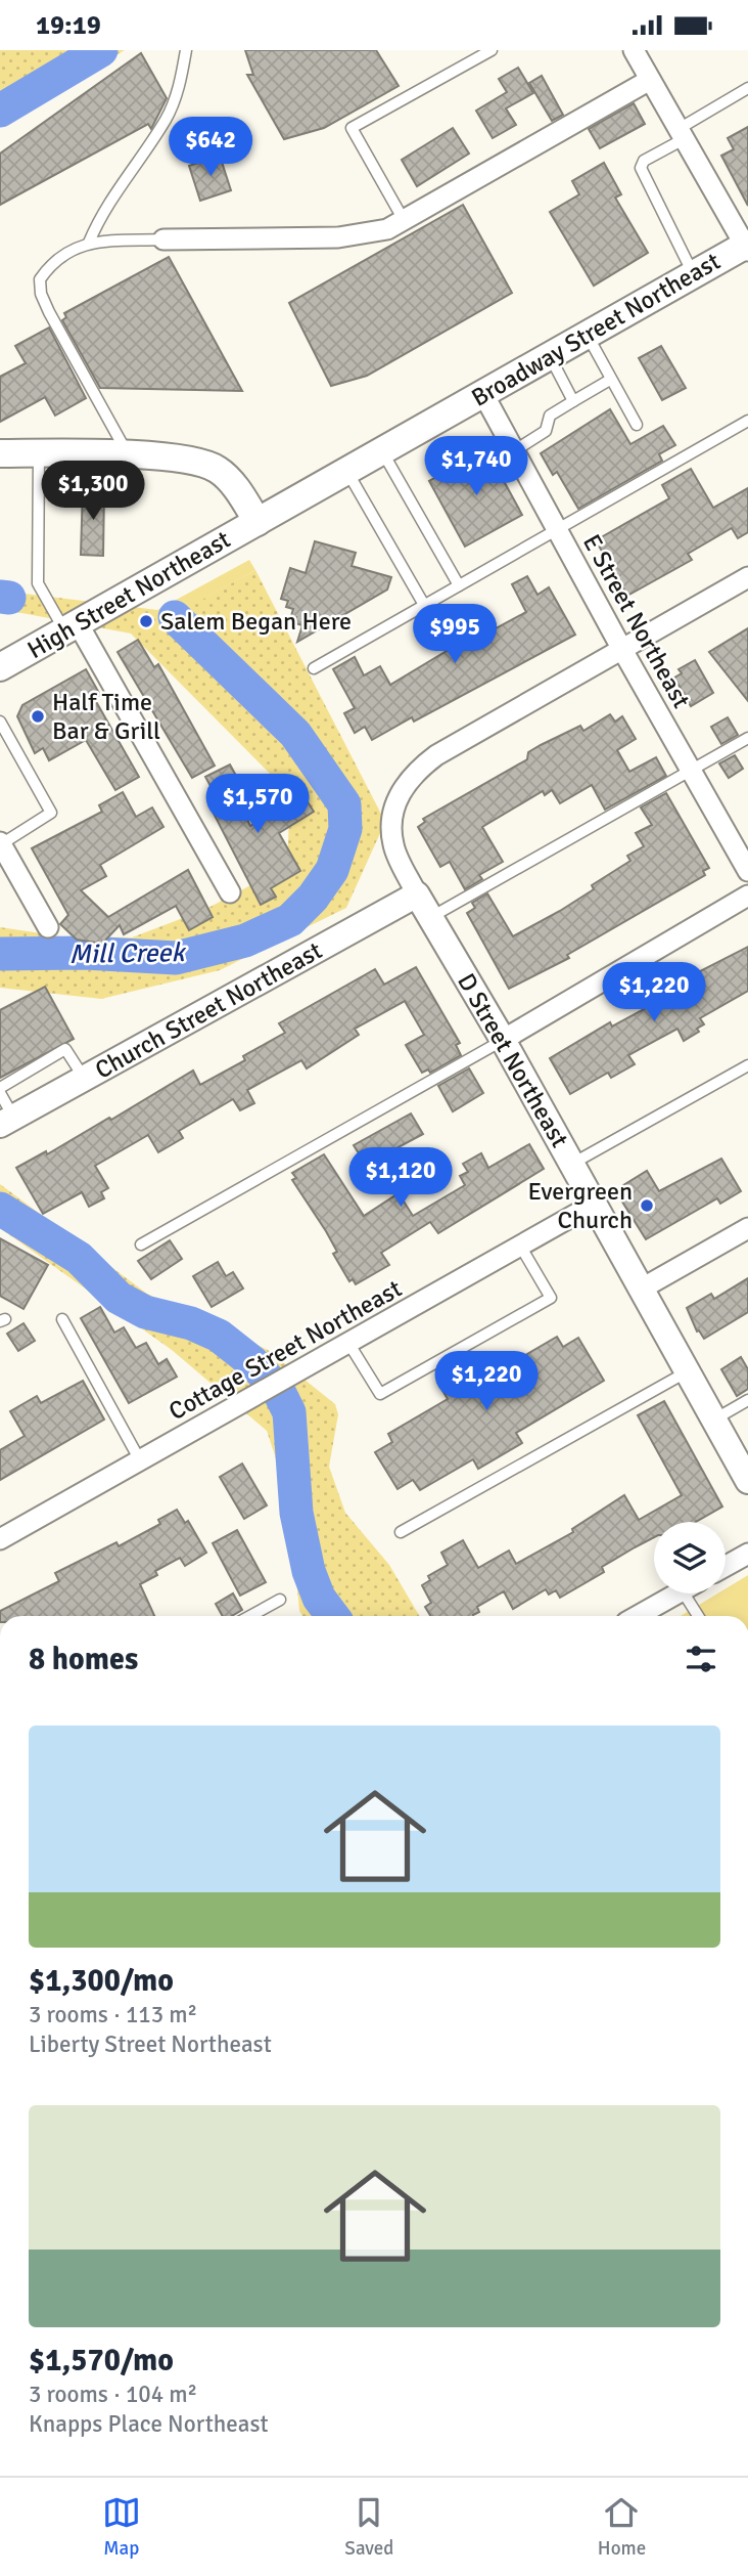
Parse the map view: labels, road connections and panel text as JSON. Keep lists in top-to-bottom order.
{
  "streets": {
    "main road": ["Broadway Street Northeast", "High Street Northeast"],
    "street": [
      "E Street Northeast",
      "Church Street Northeast",
      "D Street Northeast",
      "Cottage Street Northeast"
    ]
  },
  "crossings": [
    ["Broadway Street Northeast", "High Street Northeast"],
    ["Broadway Street Northeast", "E Street Northeast"],
    ["E Street Northeast", "D Street Northeast"],
    ["Church Street Northeast", "D Street Northeast"],
    ["D Street Northeast", "Cottage Street Northeast"]
  ],
  "water": ["Mill Creek"],
  "places": ["Salem Began Here", "Half Time Bar & Grill", "Evergreen Church"],
  "page": {
    "status": "19:19",
    "price": [
      "$642",
      "$1,740",
      "$1,300",
      "$995",
      "$1,570",
      "$1,220",
      "$1,120",
      "$1,220"
    ],
    "heading": "8 homes",
    "list": [
      {
        "name": "$1,300/mo",
        "note": "3 rooms · 113 m² · Liberty Street Northeast"
      },
      {
        "name": "$1,570/mo",
        "note": "3 rooms · 104 m² · Knapps Place Northeast"
      }
    ],
    "tabs": ["Map", "Saved", "Home"]
  }
}
